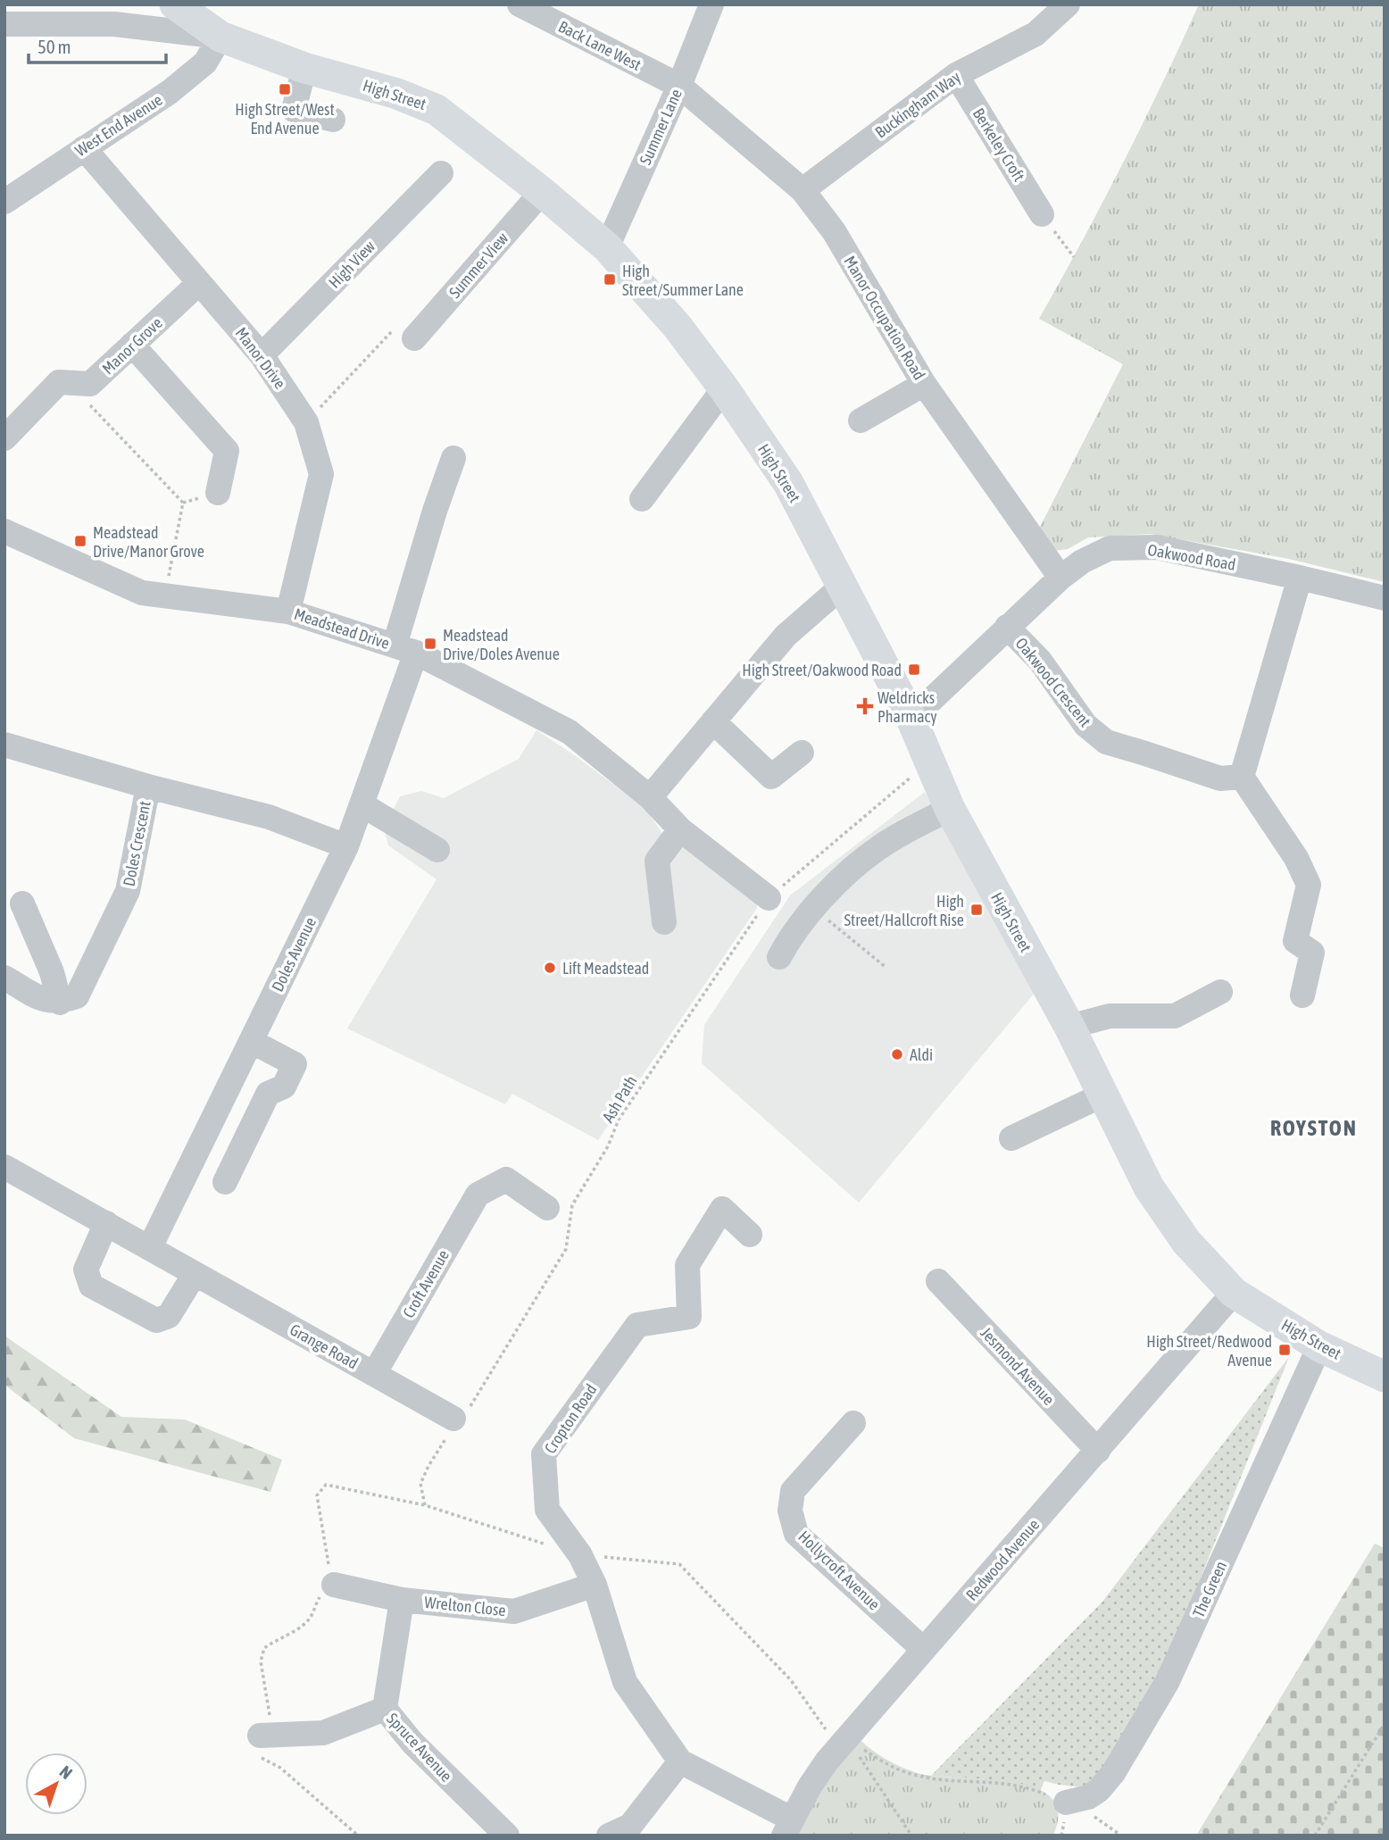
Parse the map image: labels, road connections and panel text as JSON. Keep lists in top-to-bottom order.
{
  "streets": {
    "main road": ["High Street"],
    "street": [
      "Back Lane West",
      "Buckingham Way",
      "West End Avenue",
      "Summer Lane",
      "Berkeley Croft",
      "High View",
      "Summer View",
      "Manor Occupation Road",
      "Manor Grove",
      "Manor Drive",
      "Oakwood Road",
      "Meadstead Drive",
      "Oakwood Crescent",
      "Doles Crescent",
      "Doles Avenue",
      "Croft Avenue",
      "Grange Road",
      "Jesmond Avenue",
      "Cropton Road",
      "Redwood Avenue",
      "Hollycroft Avenue",
      "The Green",
      "Wrelton Close",
      "Spruce Avenue"
    ],
    "path": ["Ash Path"]
  },
  "crossings": [
    ["Back Lane West", "Summer Lane"],
    ["Back Lane West", "Manor Occupation Road"],
    ["High Street", "West End Avenue"],
    ["High Street", "Summer Lane"],
    ["High Street", "Summer View"],
    ["High Street", "Oakwood Road"],
    ["High Street", "Ash Path"],
    ["High Street", "Redwood Avenue"],
    ["High Street", "The Green"],
    ["Buckingham Way", "Berkeley Croft"],
    ["Buckingham Way", "Manor Occupation Road"],
    ["West End Avenue", "Manor Drive"],
    ["Summer Lane", "Manor Occupation Road"],
    ["High View", "Manor Drive"],
    ["Manor Occupation Road", "Oakwood Road"],
    ["Manor Grove", "Manor Drive"],
    ["Manor Drive", "Meadstead Drive"],
    ["Oakwood Road", "Oakwood Crescent"],
    ["Meadstead Drive", "Doles Avenue"],
    ["Meadstead Drive", "Ash Path"],
    ["Doles Avenue", "Grange Road"],
    ["Ash Path", "Grange Road"],
    ["Ash Path", "Wrelton Close"],
    ["Croft Avenue", "Grange Road"],
    ["Jesmond Avenue", "Redwood Avenue"],
    ["Cropton Road", "Redwood Avenue"],
    ["Cropton Road", "Wrelton Close"],
    ["Redwood Avenue", "Hollycroft Avenue"],
    ["Wrelton Close", "Spruce Avenue"]
  ],
  "districts": ["ROYSTON"],
  "places": {
    "transit": [
      "High Street/West End Avenue",
      "High Street/Summer Lane",
      "Meadstead Drive/Manor Grove",
      "Meadstead Drive/Doles Avenue",
      "High Street/Oakwood Road",
      "High Street/Hallcroft Rise",
      "High Street/Redwood Avenue"
    ],
    "health": ["Weldricks Pharmacy"],
    "other": ["Lift Meadstead", "Aldi"]
  },
  "scale_bar": "50 m",
  "north": "top right"
}
